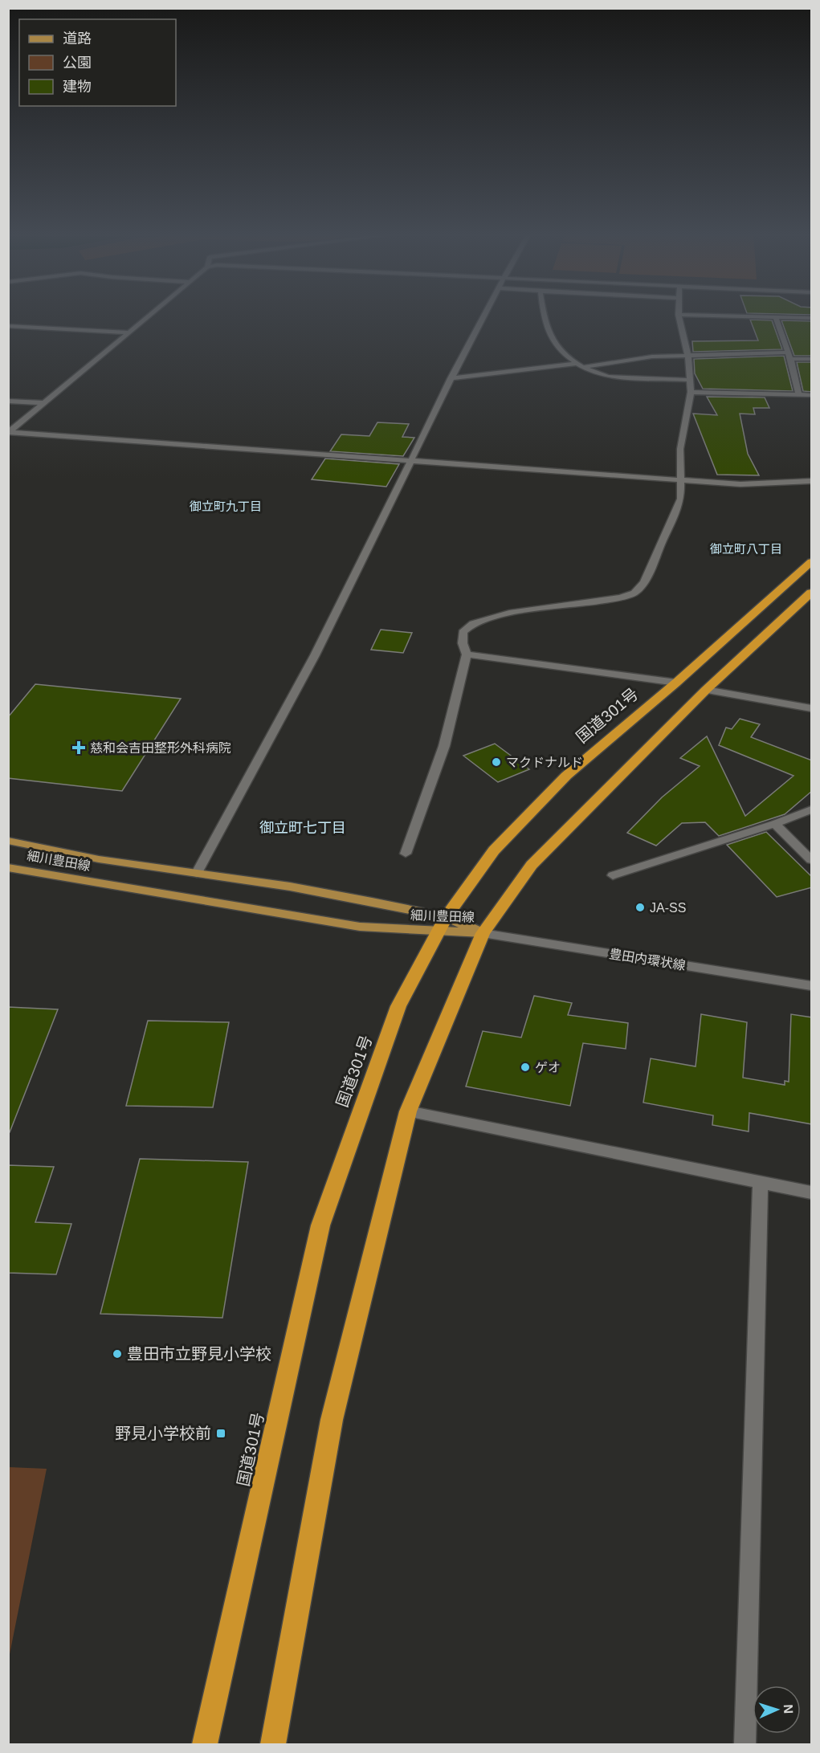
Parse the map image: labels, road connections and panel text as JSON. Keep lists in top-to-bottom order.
{
  "streets": {
    "highway": ["国道301号"],
    "main road": ["細川豊田線"],
    "street": ["豊田内環状線"]
  },
  "crossings": [
    ["国道301号", "細川豊田線"],
    ["細川豊田線", "豊田内環状線"]
  ],
  "districts": ["御立町九丁目", "御立町八丁目", "御立町七丁目"],
  "places": {
    "health": ["慈和会吉田整形外科病院"],
    "other": [
      "マクドナルド",
      "JA-SS",
      "ゲオ",
      "豊田市立野見小学校"
    ],
    "transit": ["野見小学校前"]
  },
  "legend": ["道路", "公園", "建物"],
  "north": "right"
}
